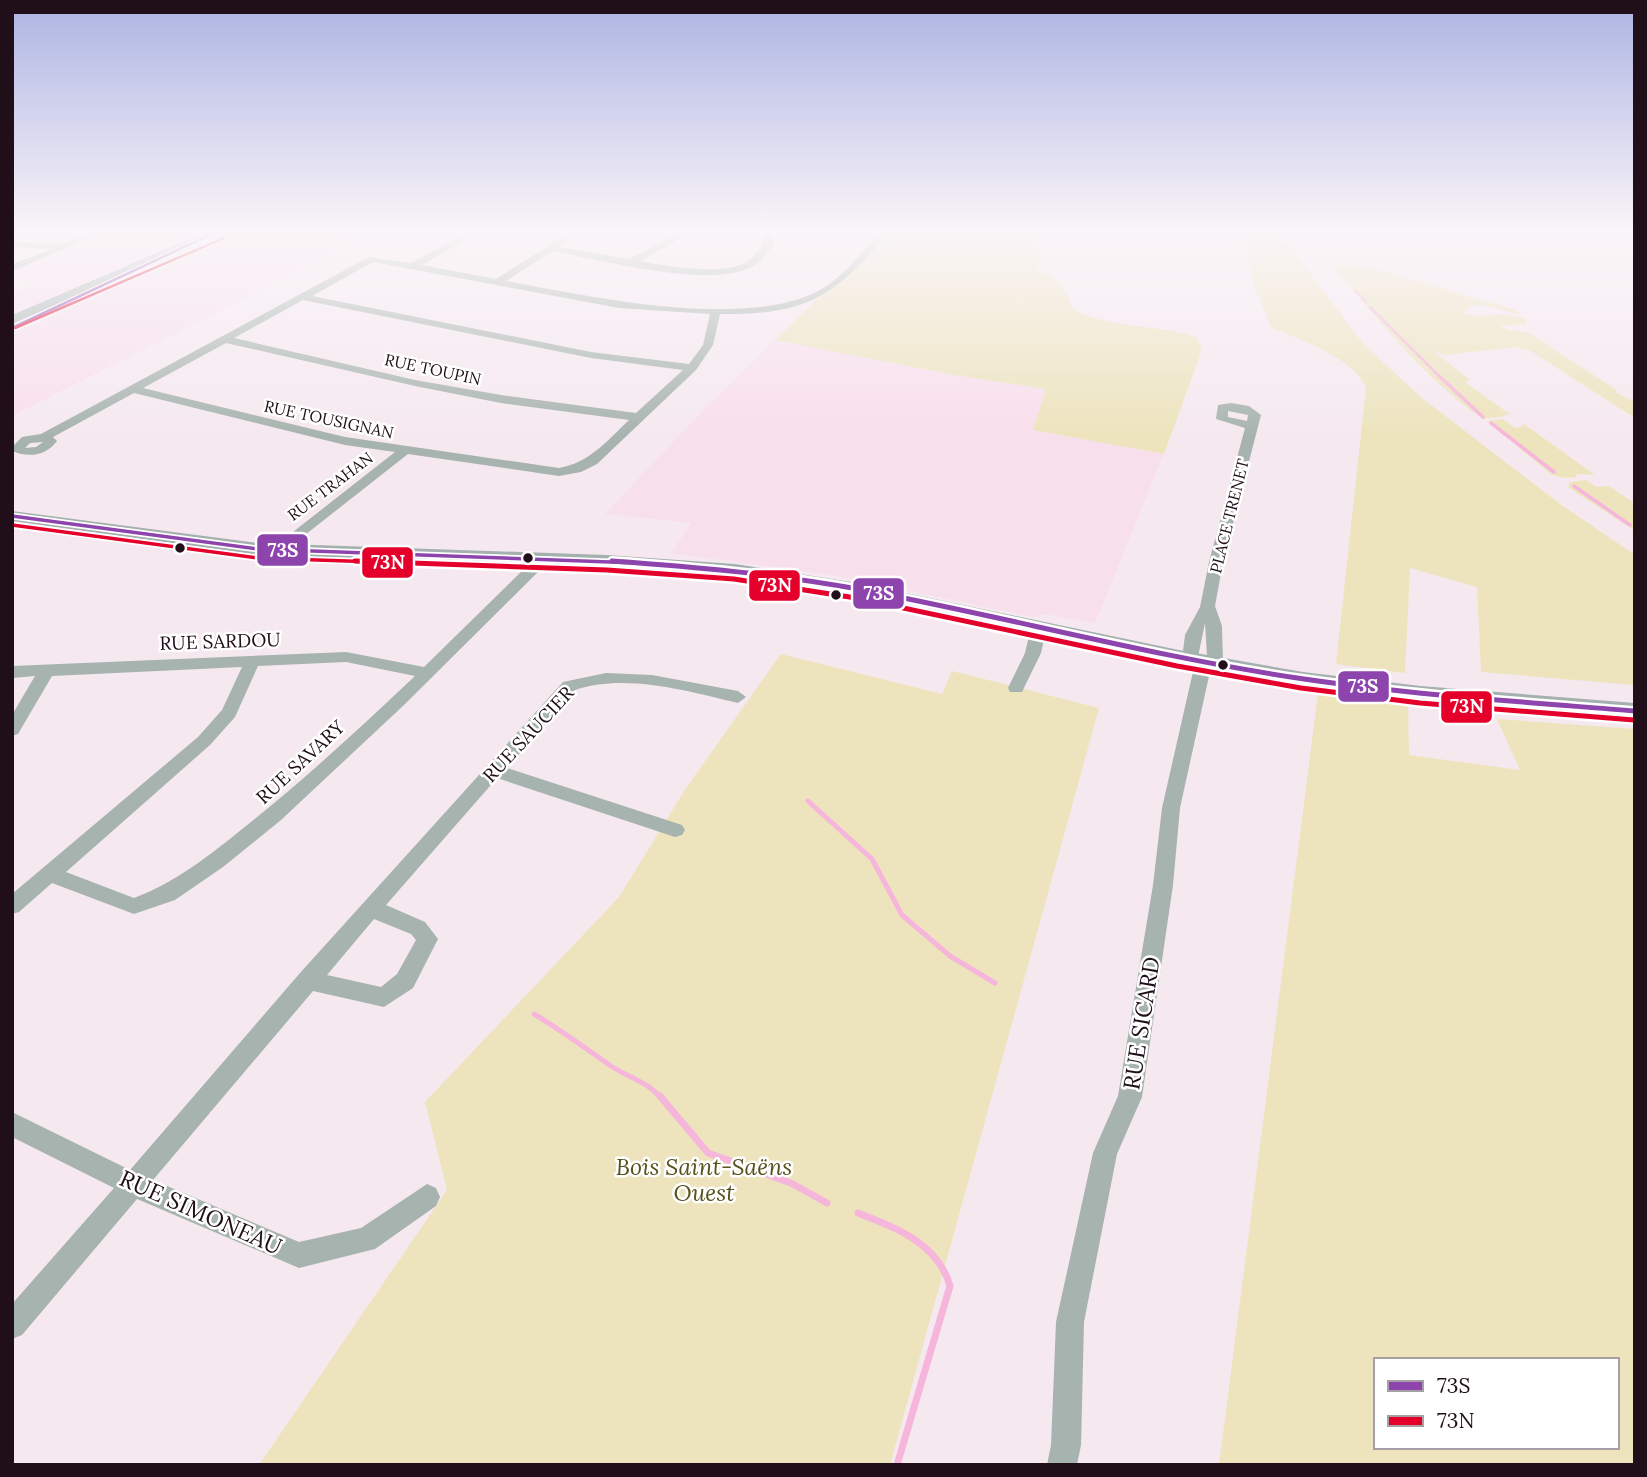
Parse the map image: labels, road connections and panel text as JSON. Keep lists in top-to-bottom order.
{
  "streets": {
    "street": [
      "RUE TOUPIN",
      "RUE TOUSIGNAN",
      "RUE TRAHAN",
      "PLACE TRENET",
      "RUE SARDOU",
      "RUE SAUCIER",
      "RUE SAVARY",
      "RUE SICARD",
      "RUE SIMONEAU"
    ]
  },
  "crossings": [
    ["RUE TOUPIN", "RUE TOUSIGNAN"],
    ["RUE TOUSIGNAN", "RUE TRAHAN"],
    ["PLACE TRENET", "RUE SICARD"],
    ["RUE SARDOU", "RUE SAVARY"],
    ["RUE SAUCIER", "RUE SIMONEAU"]
  ],
  "parks": ["Bois Saint-Saëns Ouest"],
  "lines": ["transit line 73S", "transit line 73N"],
  "legend": ["73S", "73N"]
}
